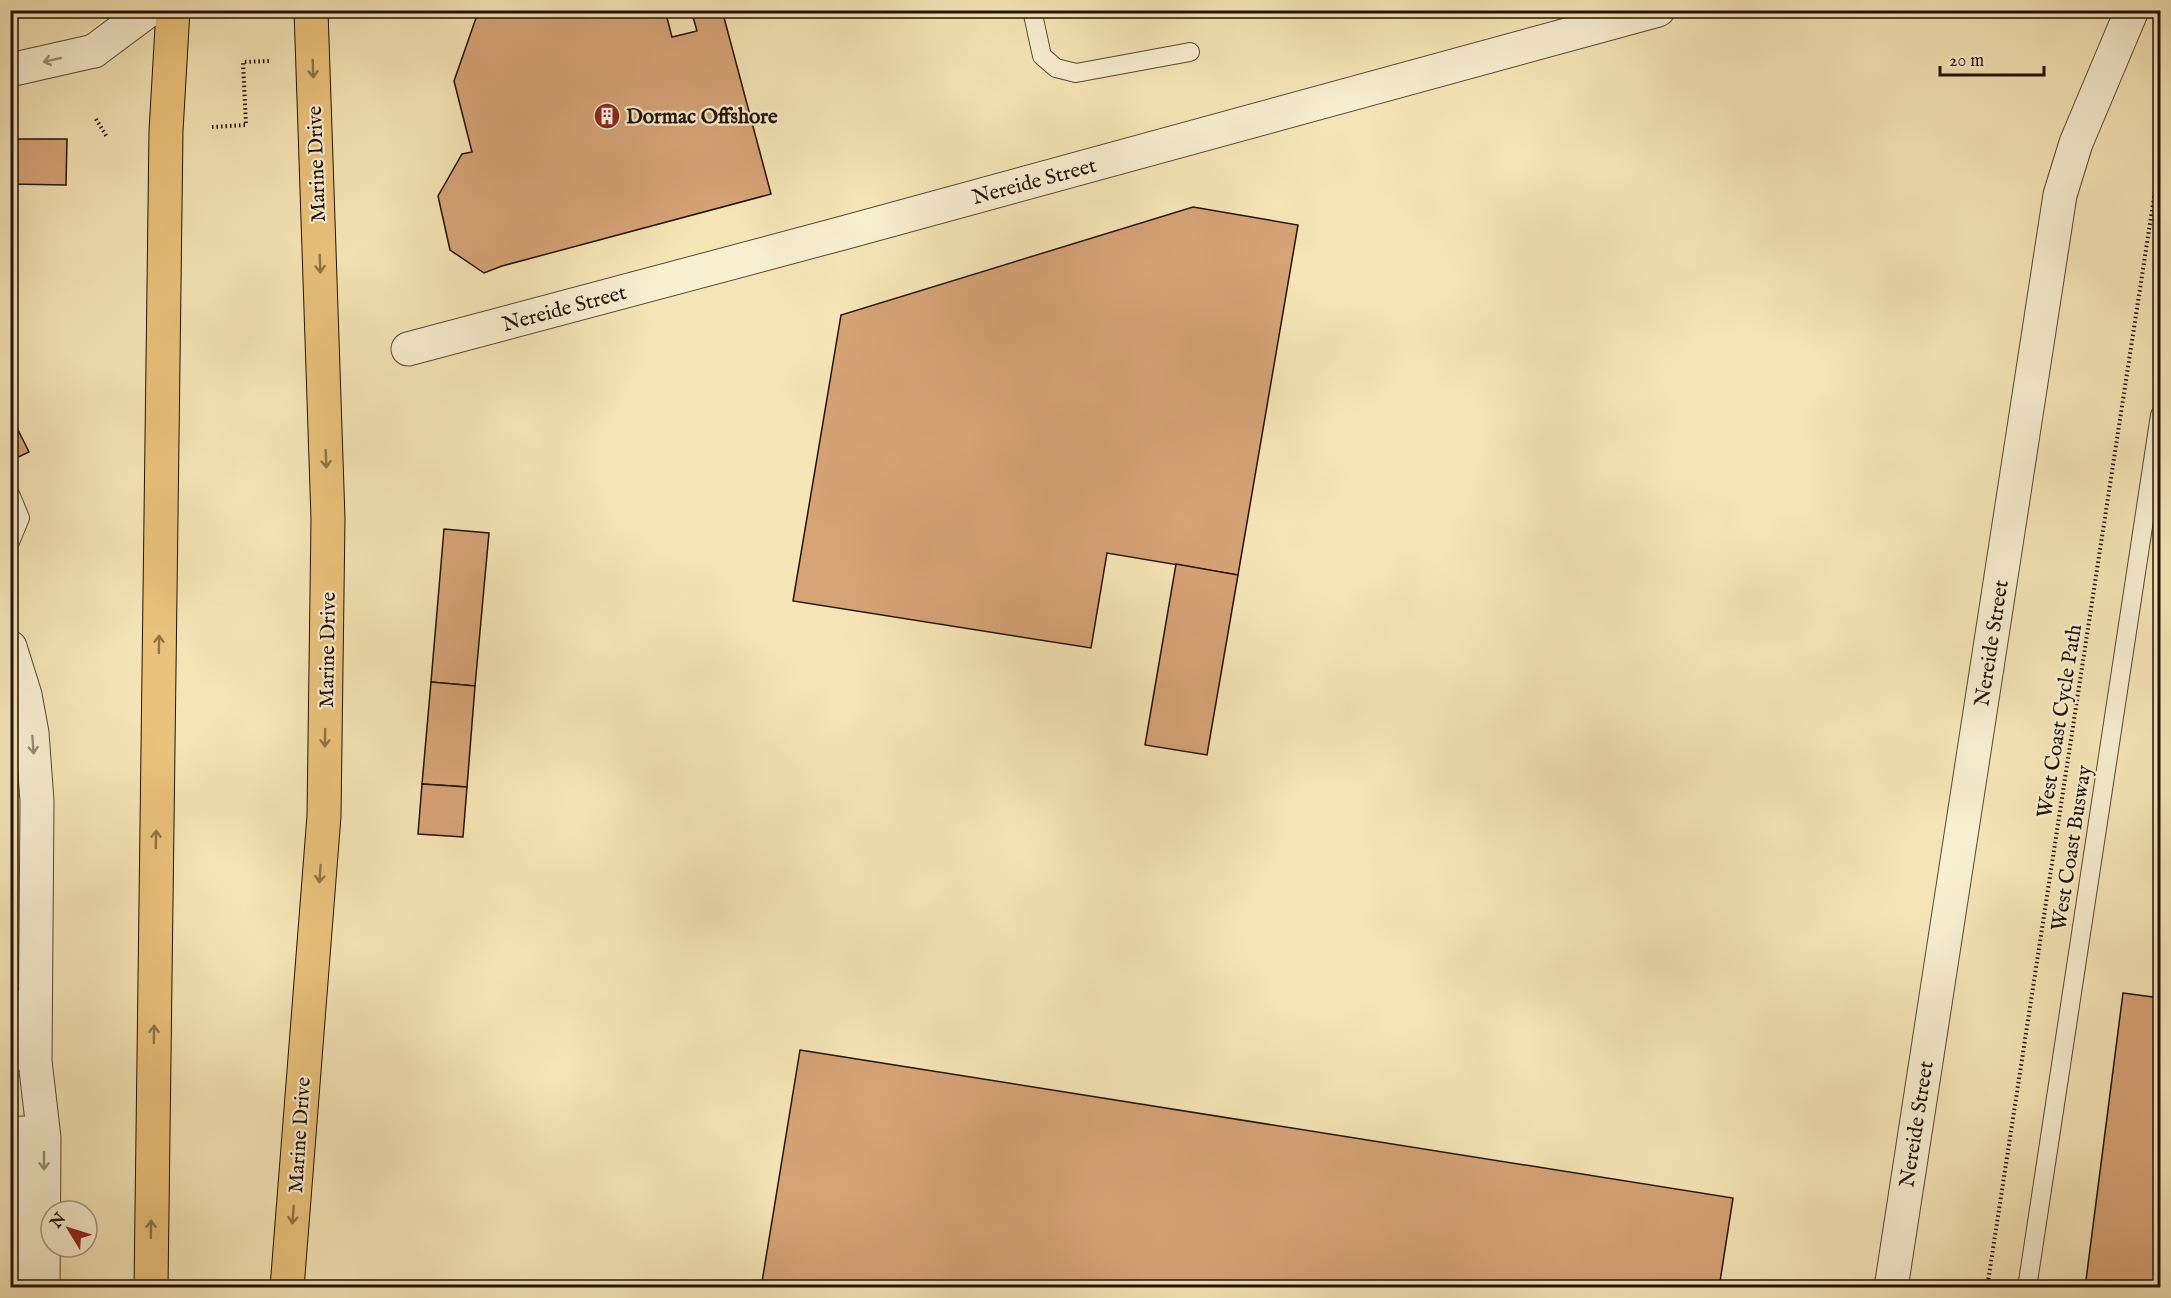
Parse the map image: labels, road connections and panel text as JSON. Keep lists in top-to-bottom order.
{
  "streets": {
    "main road": ["Marine Drive"],
    "street": ["Nereide Street"],
    "lane": ["West Coast Busway"],
    "path": ["West Coast Cycle Path"]
  },
  "places": {
    "building": ["Dormac Offshore"]
  },
  "scale_bar": "20 m",
  "north": "top left"
}
